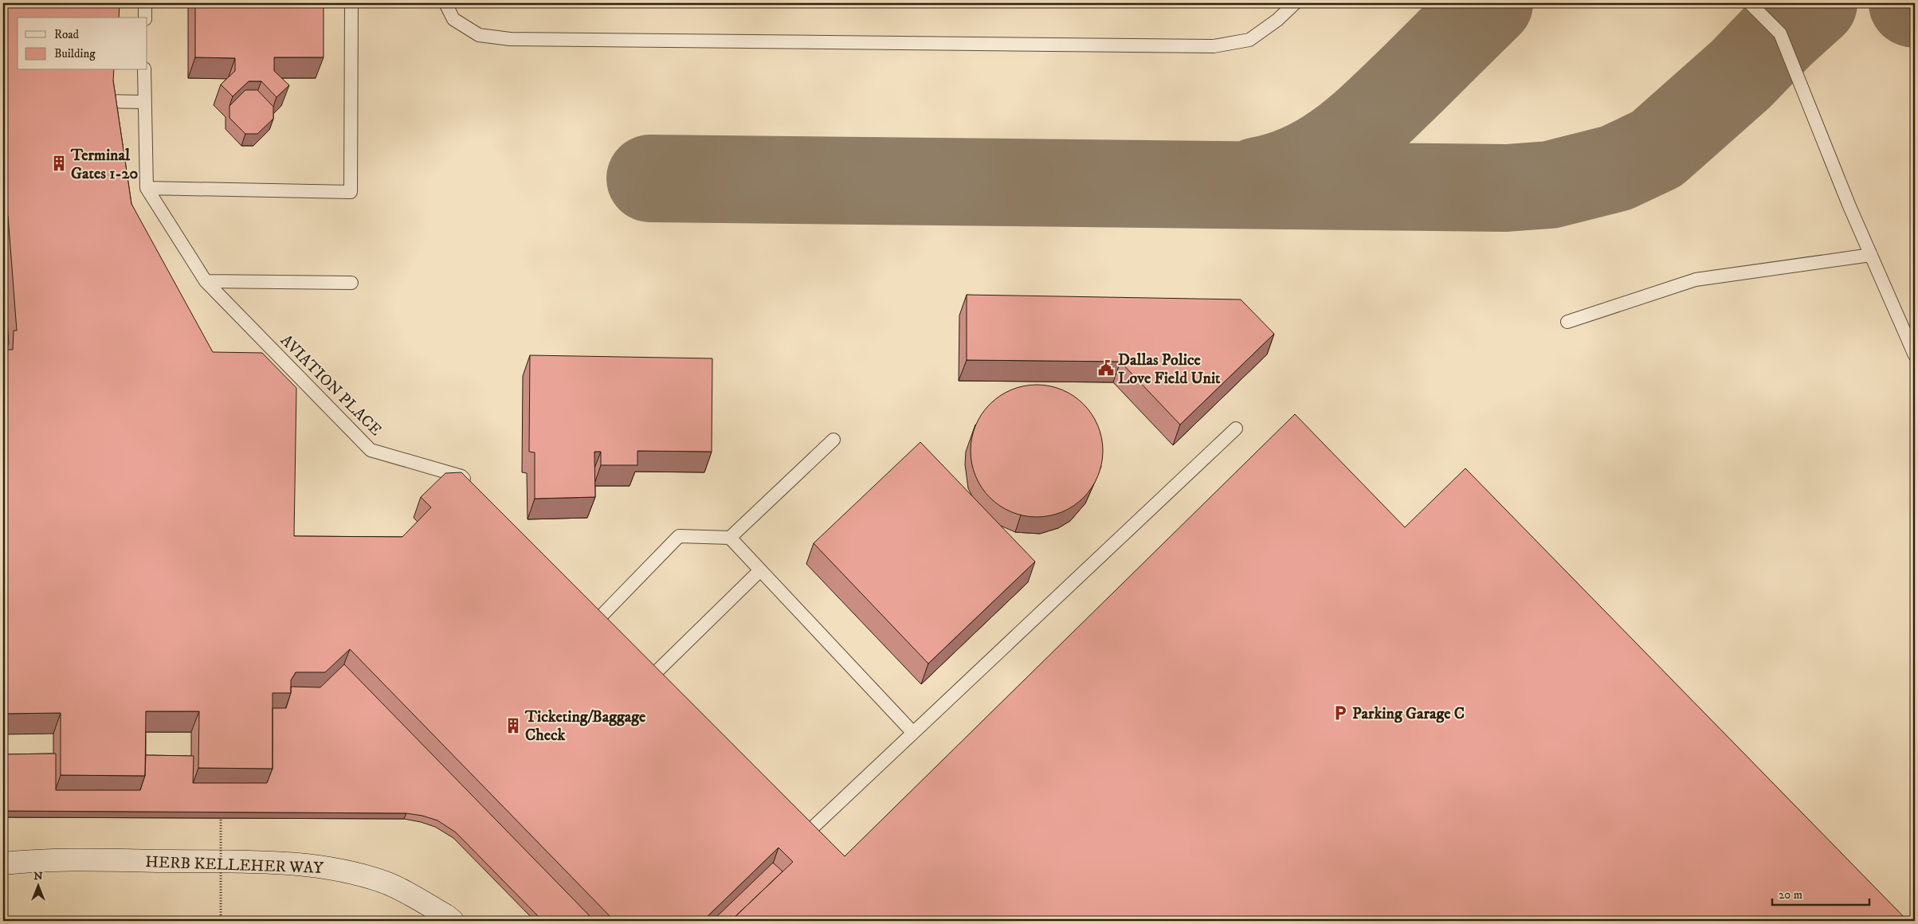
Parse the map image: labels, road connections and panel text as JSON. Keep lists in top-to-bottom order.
{
  "streets": {
    "main road": ["HERB KELLEHER WAY"],
    "lane": ["AVIATION PLACE"]
  },
  "places": {
    "building": ["Terminal Gates 1-20", "Ticketing/Baggage Check"],
    "public building": ["Dallas Police Love Field Unit"],
    "parking": ["Parking Garage C"]
  },
  "legend": ["Road", "Building"],
  "scale_bar": "20 m",
  "north": "top"
}
